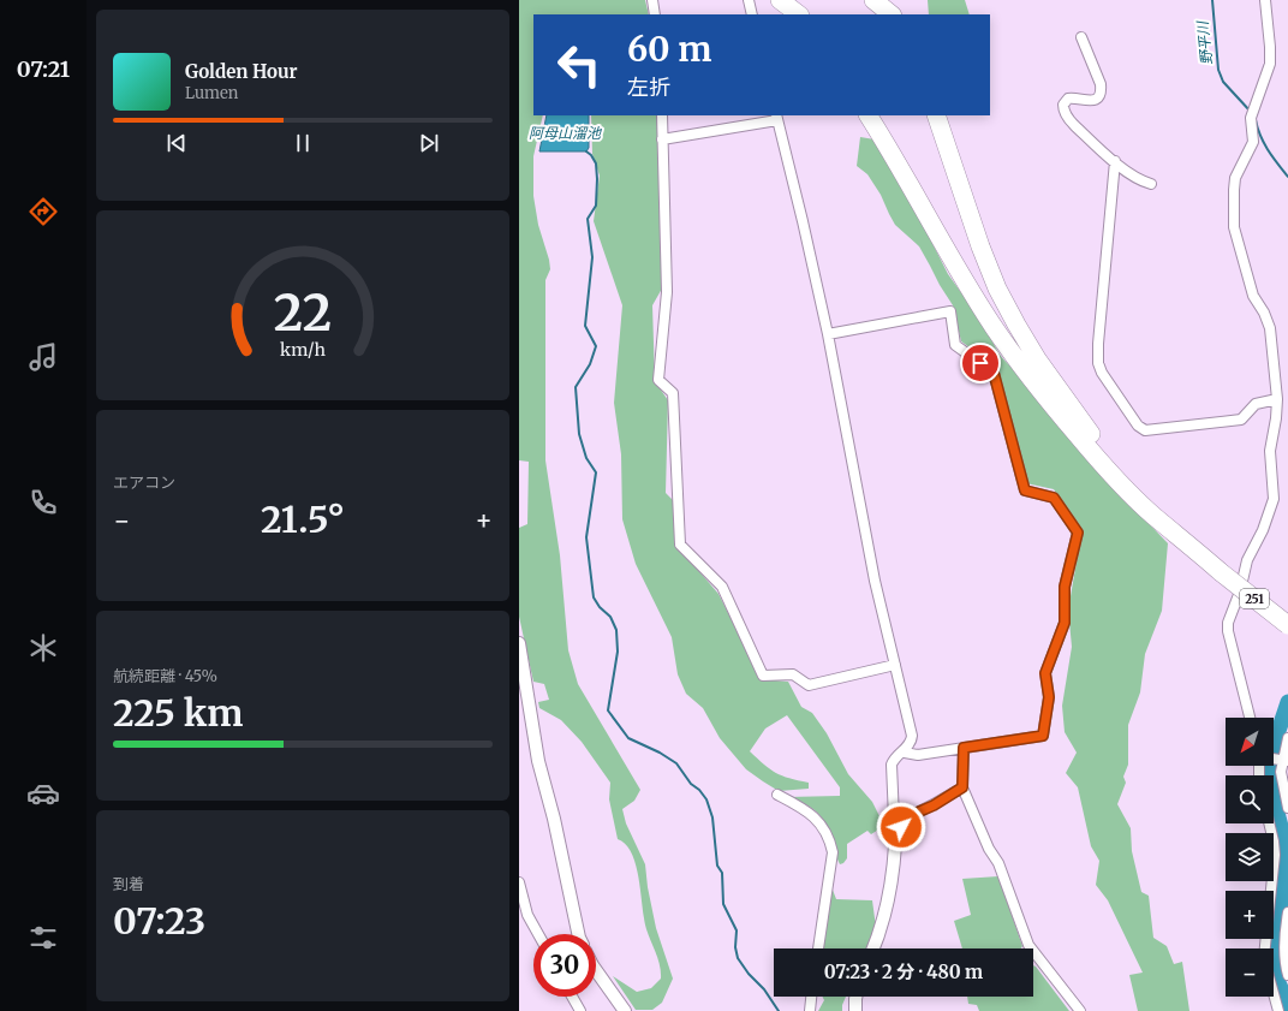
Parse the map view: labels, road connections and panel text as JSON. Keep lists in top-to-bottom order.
{
  "streets": {
    "highway": ["251"]
  },
  "water": ["野平川", "阿母山溜池"],
  "north": "bottom left",
  "page": {
    "tabs": "07:21",
    "turn": ["60 m", "左折"],
    "song": ["Golden Hour", "Lumen"],
    "tile": [
      "エアコン",
      ["航続距離 · 45%", "225 km"],
      ["到着", "07:23"]
    ],
    "heat": ["−", "21.5°", "+"],
    "map_buttons": ["+", "−"],
    "limit": "30",
    "trip": "07:23 · 2 分 · 480 m",
    "gauge": ["22", "km/h"]
  }
}
